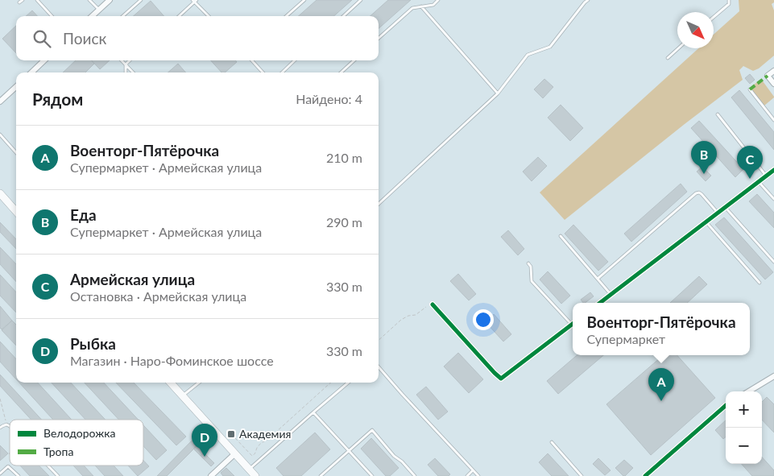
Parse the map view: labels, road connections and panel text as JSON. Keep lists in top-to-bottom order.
{
  "places": {
    "transit": ["Академия"]
  },
  "legend": ["Велодорожка", "Тропа"],
  "north": "bottom right",
  "page": {
    "search": "Поиск",
    "heading": ["Рядом", "Найдено: 4"],
    "list": [
      {
        "mark": "A",
        "name": "Военторг-Пятёрочка",
        "note": "Супермаркет · Армейская улица",
        "value": "210 m"
      },
      {
        "mark": "B",
        "name": "Еда",
        "note": "Супермаркет · Армейская улица",
        "value": "290 m"
      },
      {
        "mark": "C",
        "name": "Армейская улица",
        "note": "Остановка · Армейская улица",
        "value": "330 m"
      },
      {
        "mark": "D",
        "name": "Рыбка",
        "note": "Магазин · Наро-Фоминское шоссе",
        "value": "330 m"
      }
    ],
    "pins": [
      "B",
      "C",
      "A",
      "D"
    ],
    "popup": ["Военторг-Пятёрочка", "Супермаркет"],
    "map_buttons": ["+", "−"]
  }
}
